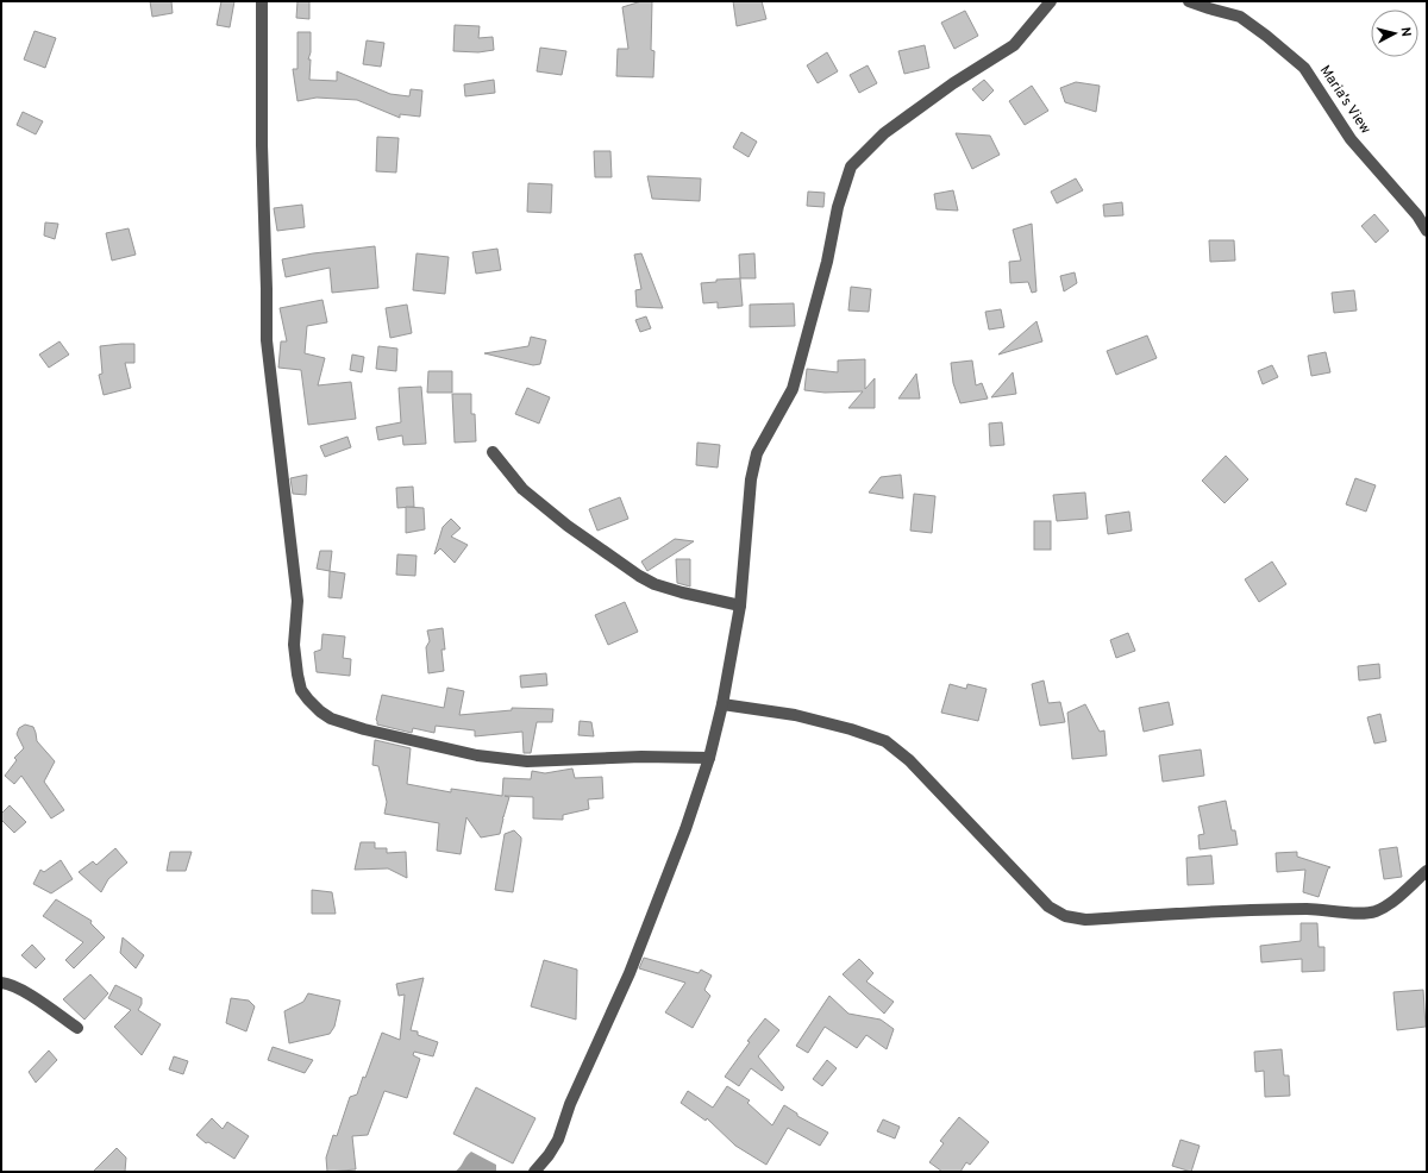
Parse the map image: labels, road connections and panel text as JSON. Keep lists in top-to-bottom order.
{
  "streets": {
    "street": ["Maria's View"]
  },
  "north": "right"
}
